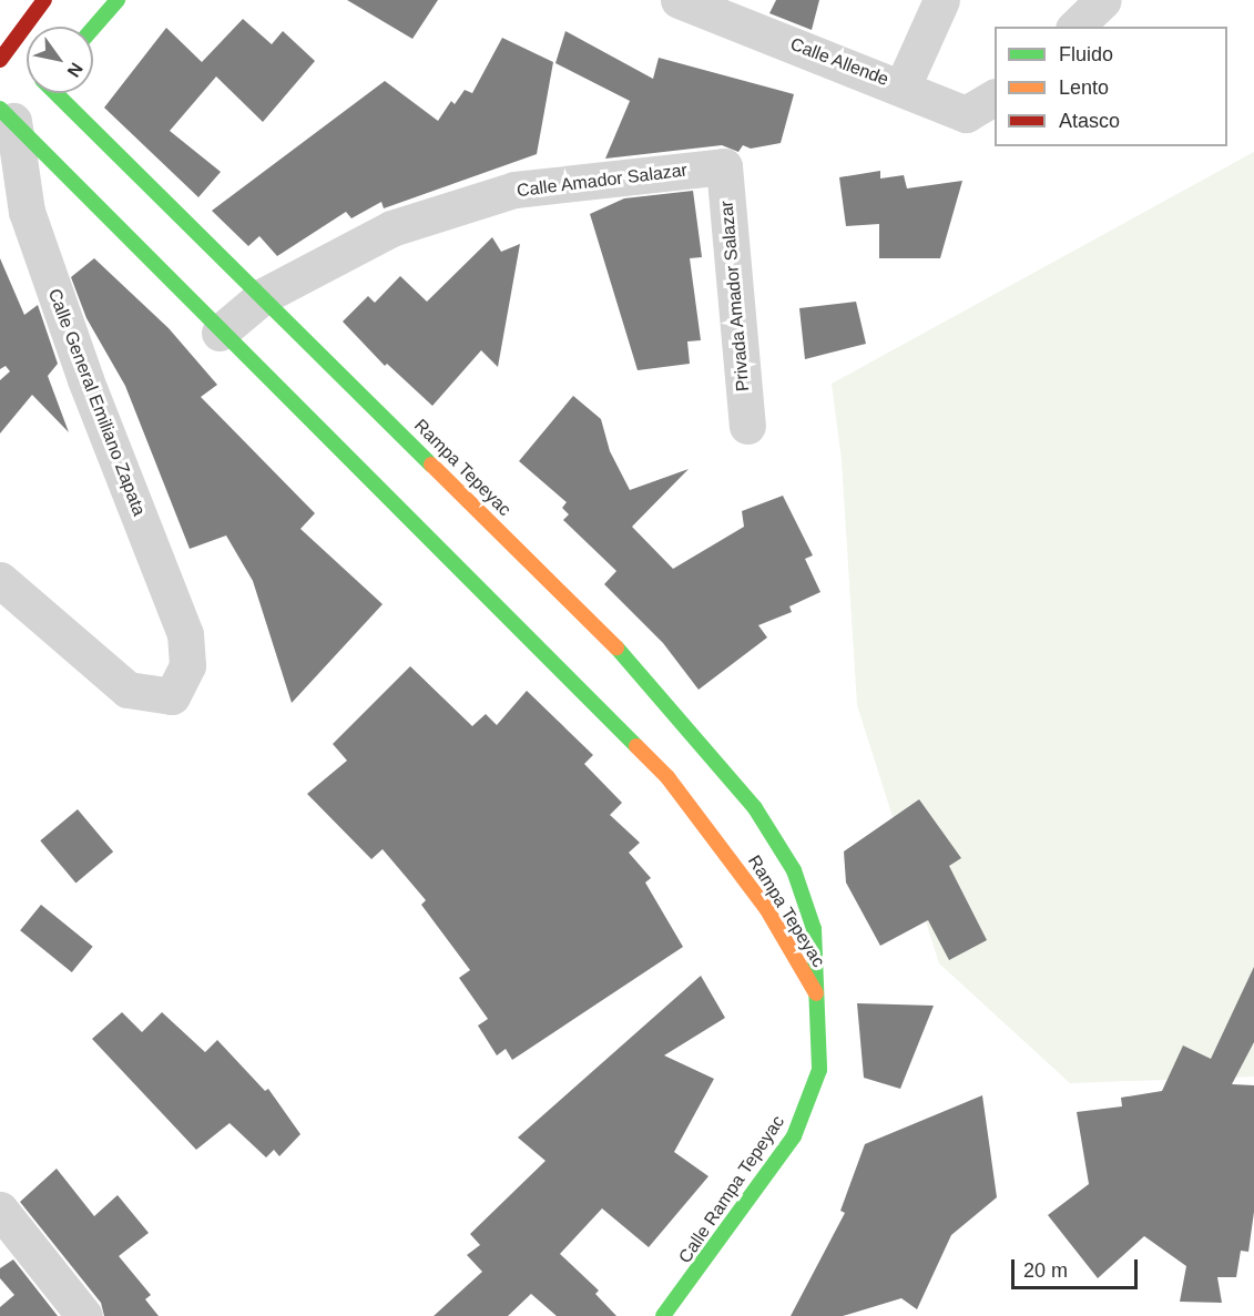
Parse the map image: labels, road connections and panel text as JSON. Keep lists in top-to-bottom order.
{
  "streets": {
    "main road": ["Rampa Tepeyac", "Calle Rampa Tepeyac"],
    "street": [
      "Calle Allende",
      "Calle Amador Salazar",
      "Privada Amador Salazar",
      "Calle General Emiliano Zapata"
    ]
  },
  "crossings": [
    ["Calle Amador Salazar", "Privada Amador Salazar"],
    ["Calle Amador Salazar", "Rampa Tepeyac"],
    ["Calle General Emiliano Zapata", "Rampa Tepeyac"],
    ["Rampa Tepeyac", "Calle Rampa Tepeyac"]
  ],
  "legend": ["Fluido", "Lento", "Atasco"],
  "scale_bar": "20 m",
  "north": "bottom right"
}
